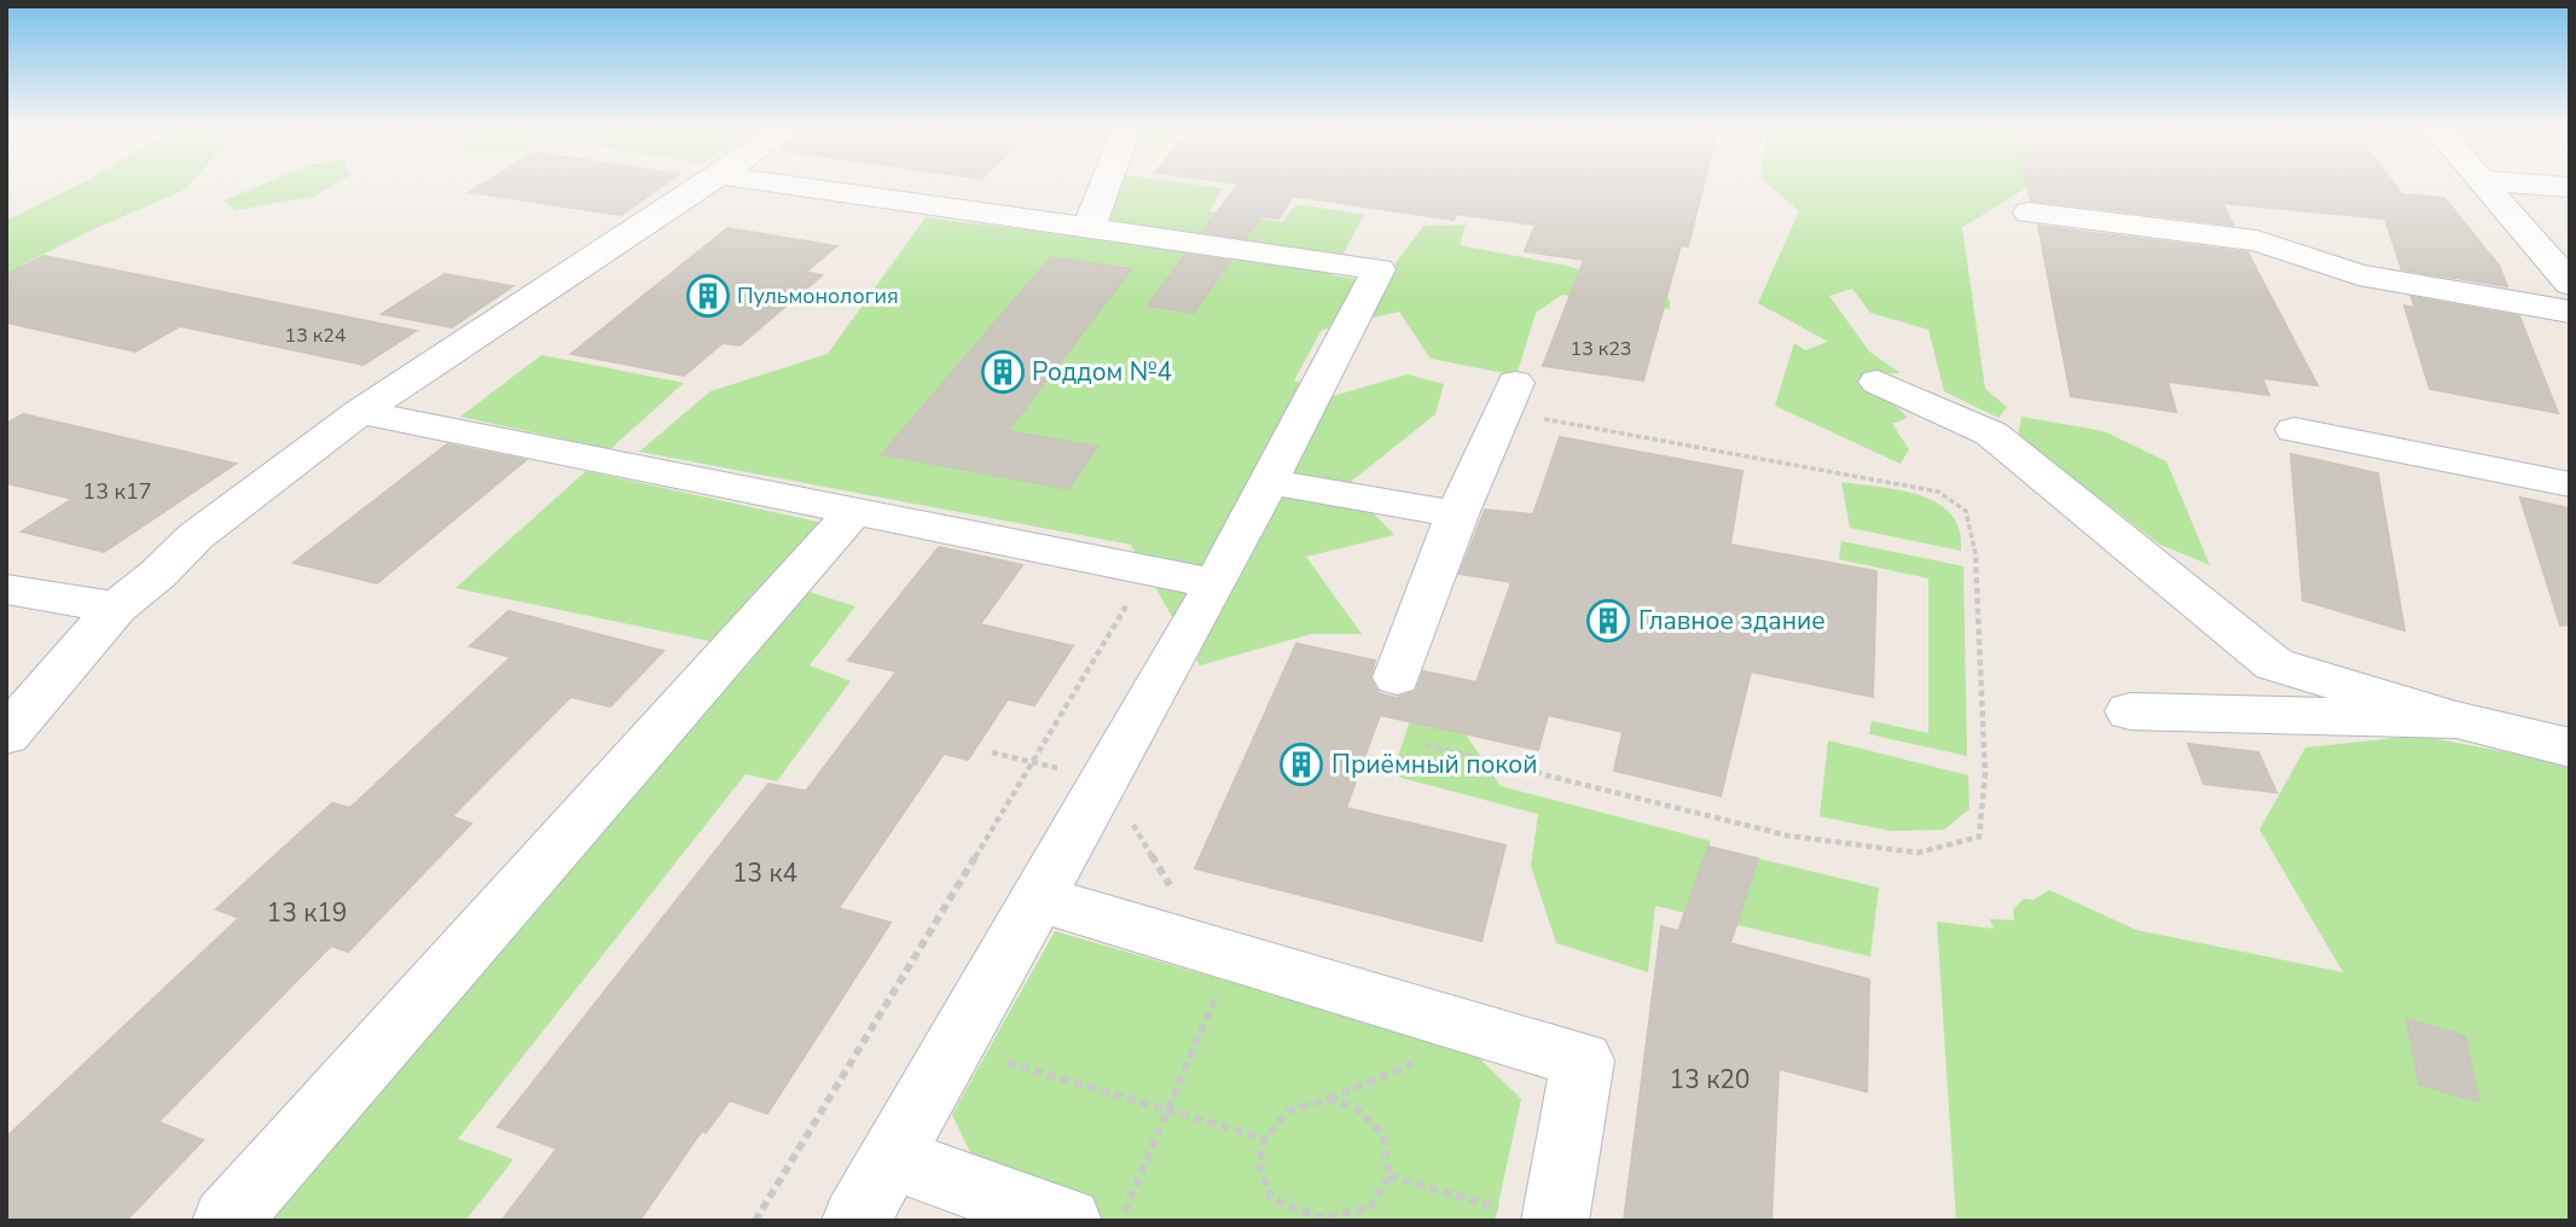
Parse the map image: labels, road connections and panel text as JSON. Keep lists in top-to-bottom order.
{
  "places": {
    "building": [
      "Пульмонология",
      "Роддом №4",
      "Главное здание",
      "Приёмный покой"
    ]
  },
  "house_numbers": [
    "13 к24",
    "13 к23",
    "13 к17",
    "13 к4",
    "13 к19",
    "13 к20"
  ]
}
